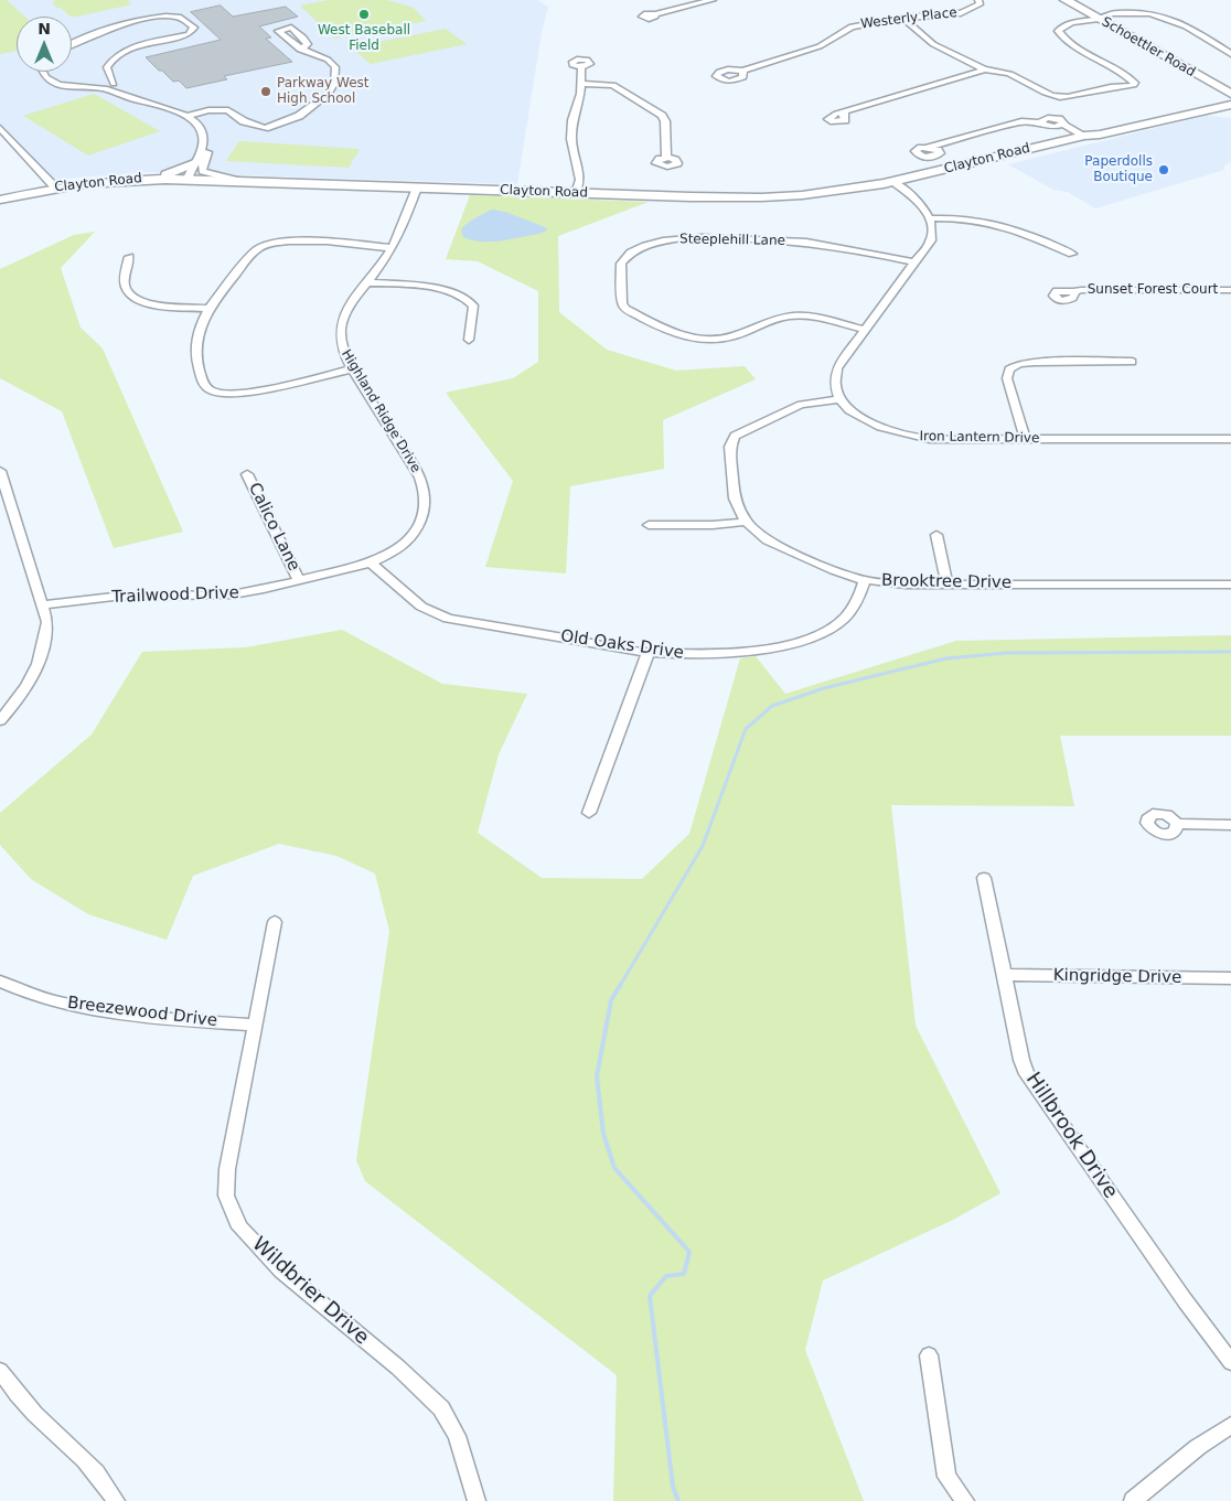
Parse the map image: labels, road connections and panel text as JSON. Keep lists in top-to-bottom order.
{
  "streets": {
    "main road": ["Schoettler Road", "Clayton Road"],
    "street": [
      "Westerly Place",
      "Steeplehill Lane",
      "Sunset Forest Court",
      "Highland Ridge Drive",
      "Iron Lantern Drive",
      "Calico Lane",
      "Brooktree Drive",
      "Trailwood Drive",
      "Old Oaks Drive",
      "Kingridge Drive",
      "Breezewood Drive",
      "Hillbrook Drive",
      "Wildbrier Drive"
    ]
  },
  "crossings": [
    ["Clayton Road", "Highland Ridge Drive"],
    ["Highland Ridge Drive", "Trailwood Drive"],
    ["Highland Ridge Drive", "Old Oaks Drive"],
    ["Iron Lantern Drive", "Brooktree Drive"],
    ["Calico Lane", "Trailwood Drive"],
    ["Brooktree Drive", "Old Oaks Drive"],
    ["Trailwood Drive", "Old Oaks Drive"],
    ["Kingridge Drive", "Hillbrook Drive"],
    ["Breezewood Drive", "Wildbrier Drive"]
  ],
  "places": ["West Baseball Field", "Parkway West High School", "Paperdolls Boutique"],
  "north": "top"
}
